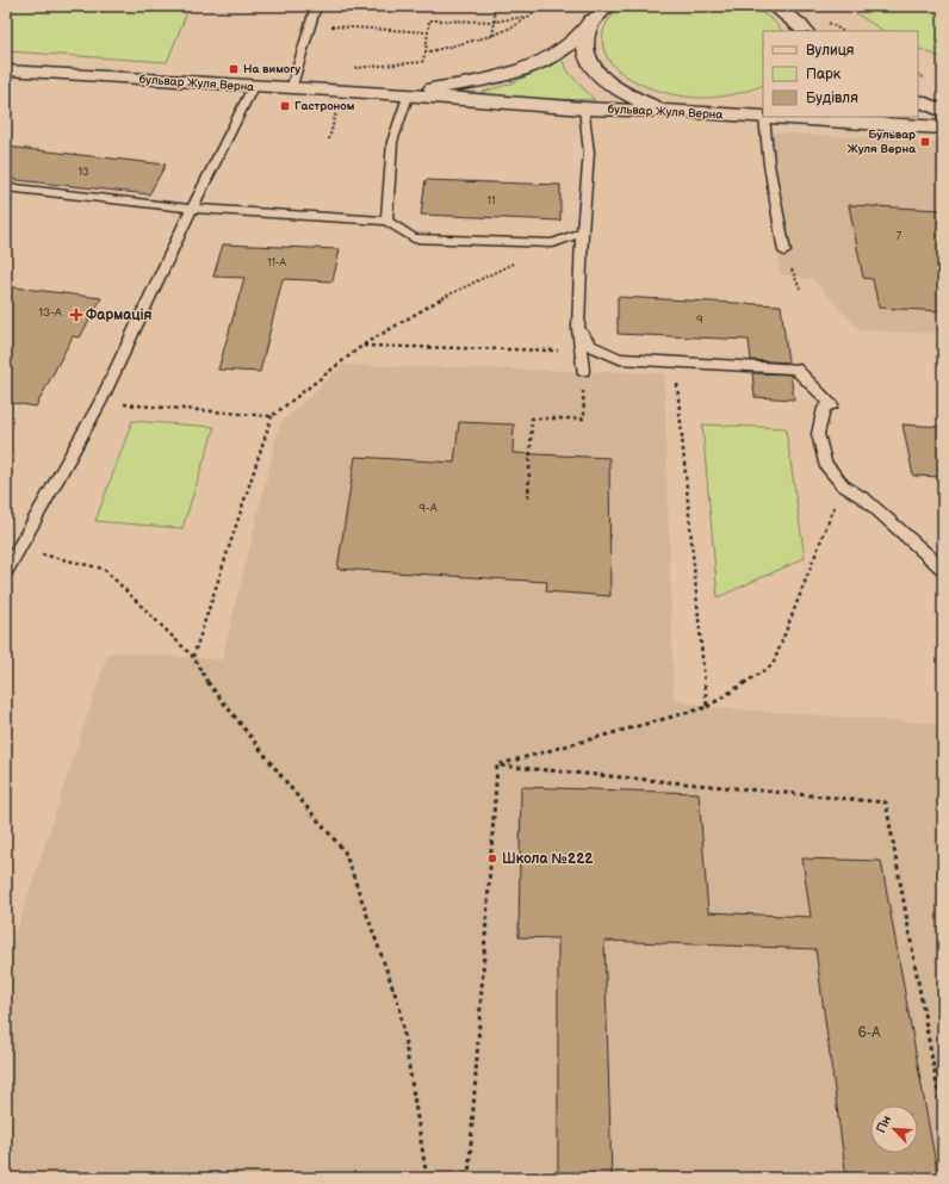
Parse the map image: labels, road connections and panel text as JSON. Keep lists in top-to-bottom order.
{
  "streets": {
    "street": ["бульвар Жуля Верна"]
  },
  "places": {
    "transit": ["На вимогу", "Гастроном", "Бульвар Жуля Верна"],
    "health": ["Фармація"],
    "other": ["Школа №222"]
  },
  "house_numbers": [
    "13",
    "11",
    "7",
    "11-А",
    "13-А",
    "9",
    "9-А",
    "6-А"
  ],
  "legend": ["Вулиця", "Парк", "Будівля"],
  "north": "top left"
}
